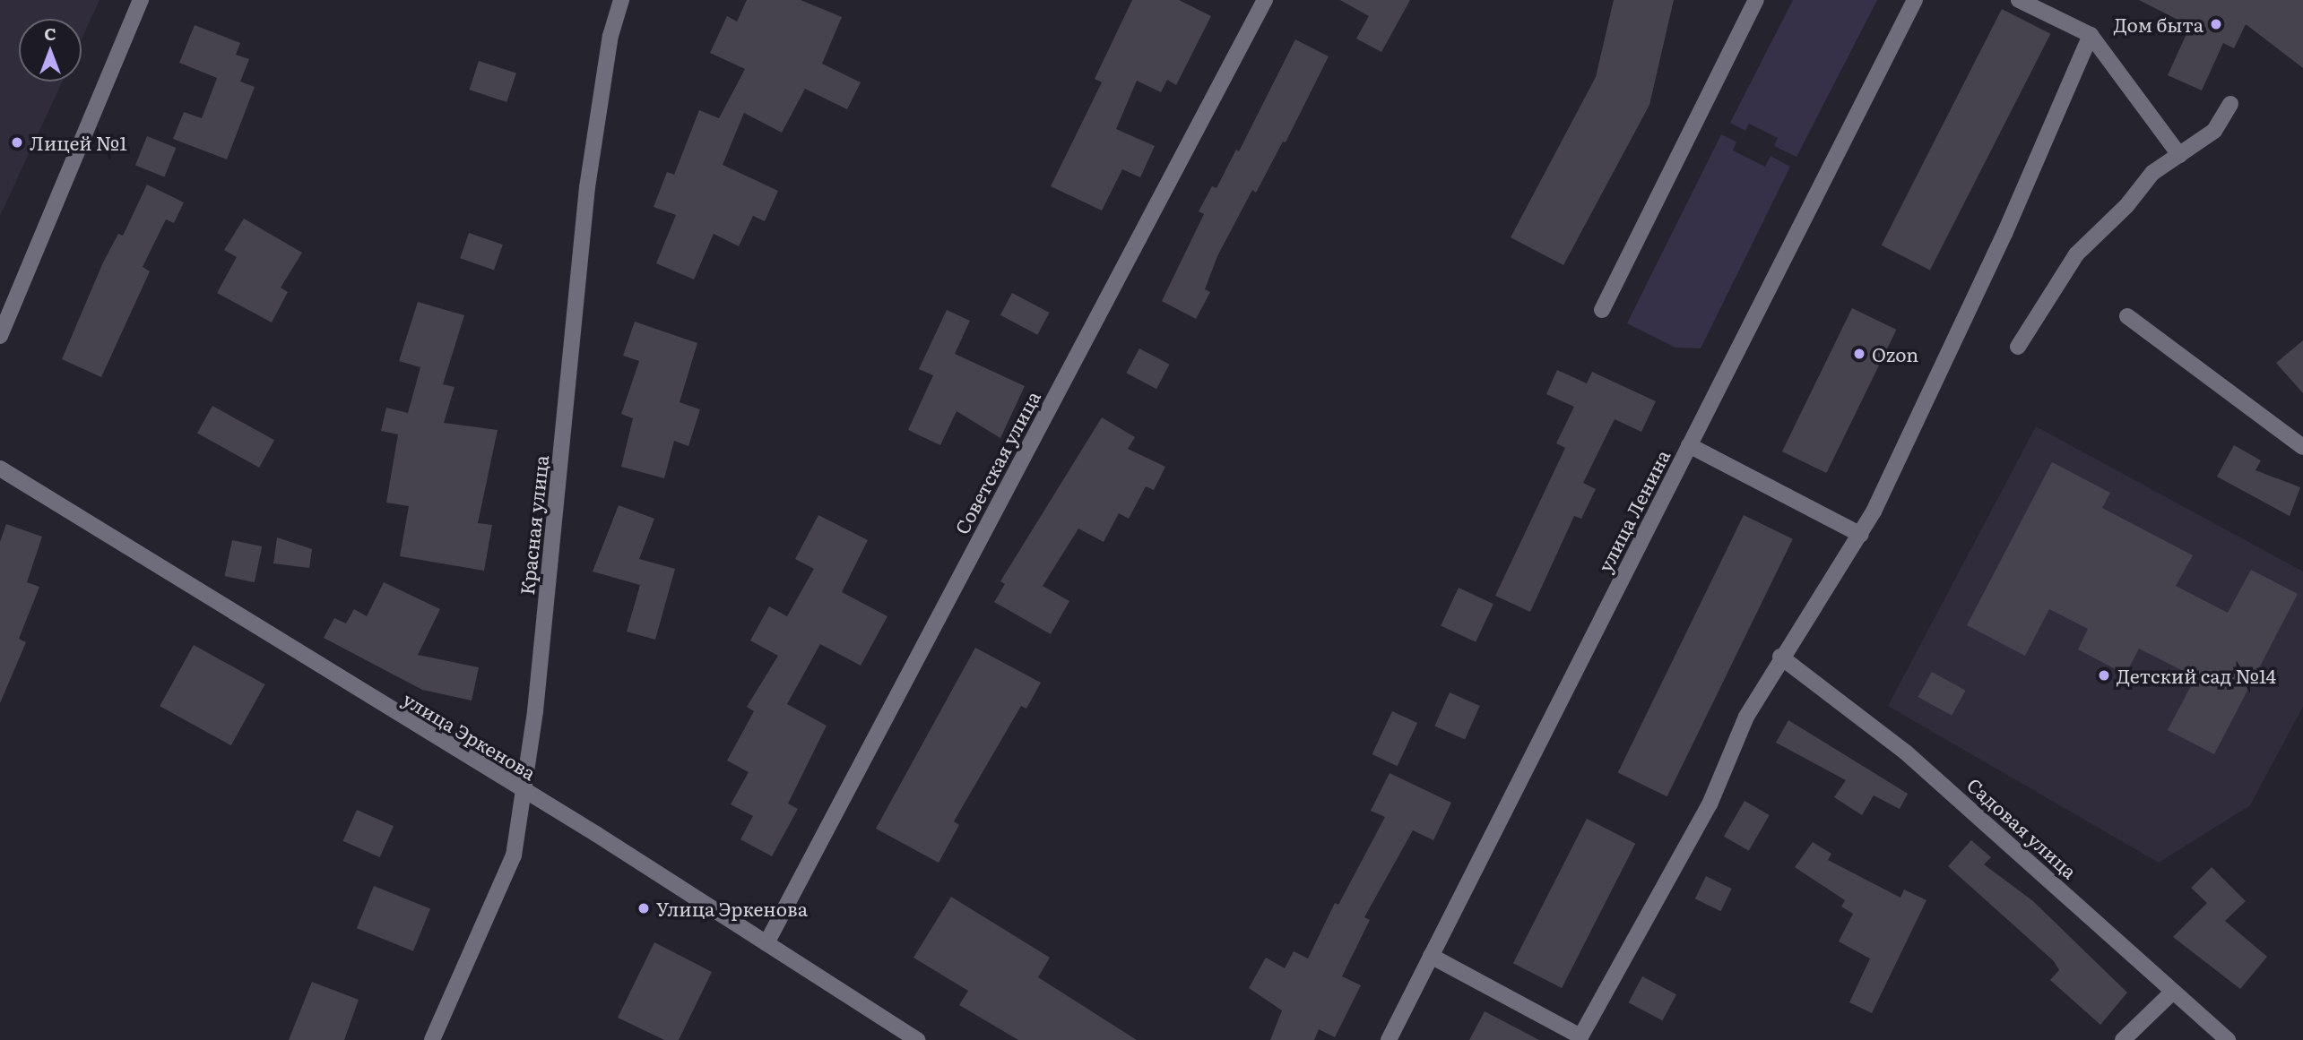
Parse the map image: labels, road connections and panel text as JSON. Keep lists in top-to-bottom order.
{
  "streets": {
    "street": [
      "Советская улица",
      "улица Ленина",
      "Красная улица",
      "улица Эркенова",
      "Садовая улица"
    ]
  },
  "crossings": [
    ["Советская улица", "улица Эркенова"],
    ["Красная улица", "улица Эркенова"]
  ],
  "places": [
    "Дом быта",
    "Лицей №1",
    "Ozon",
    "Детский сад №14",
    "Улица Эркенова"
  ],
  "north": "top"
}
